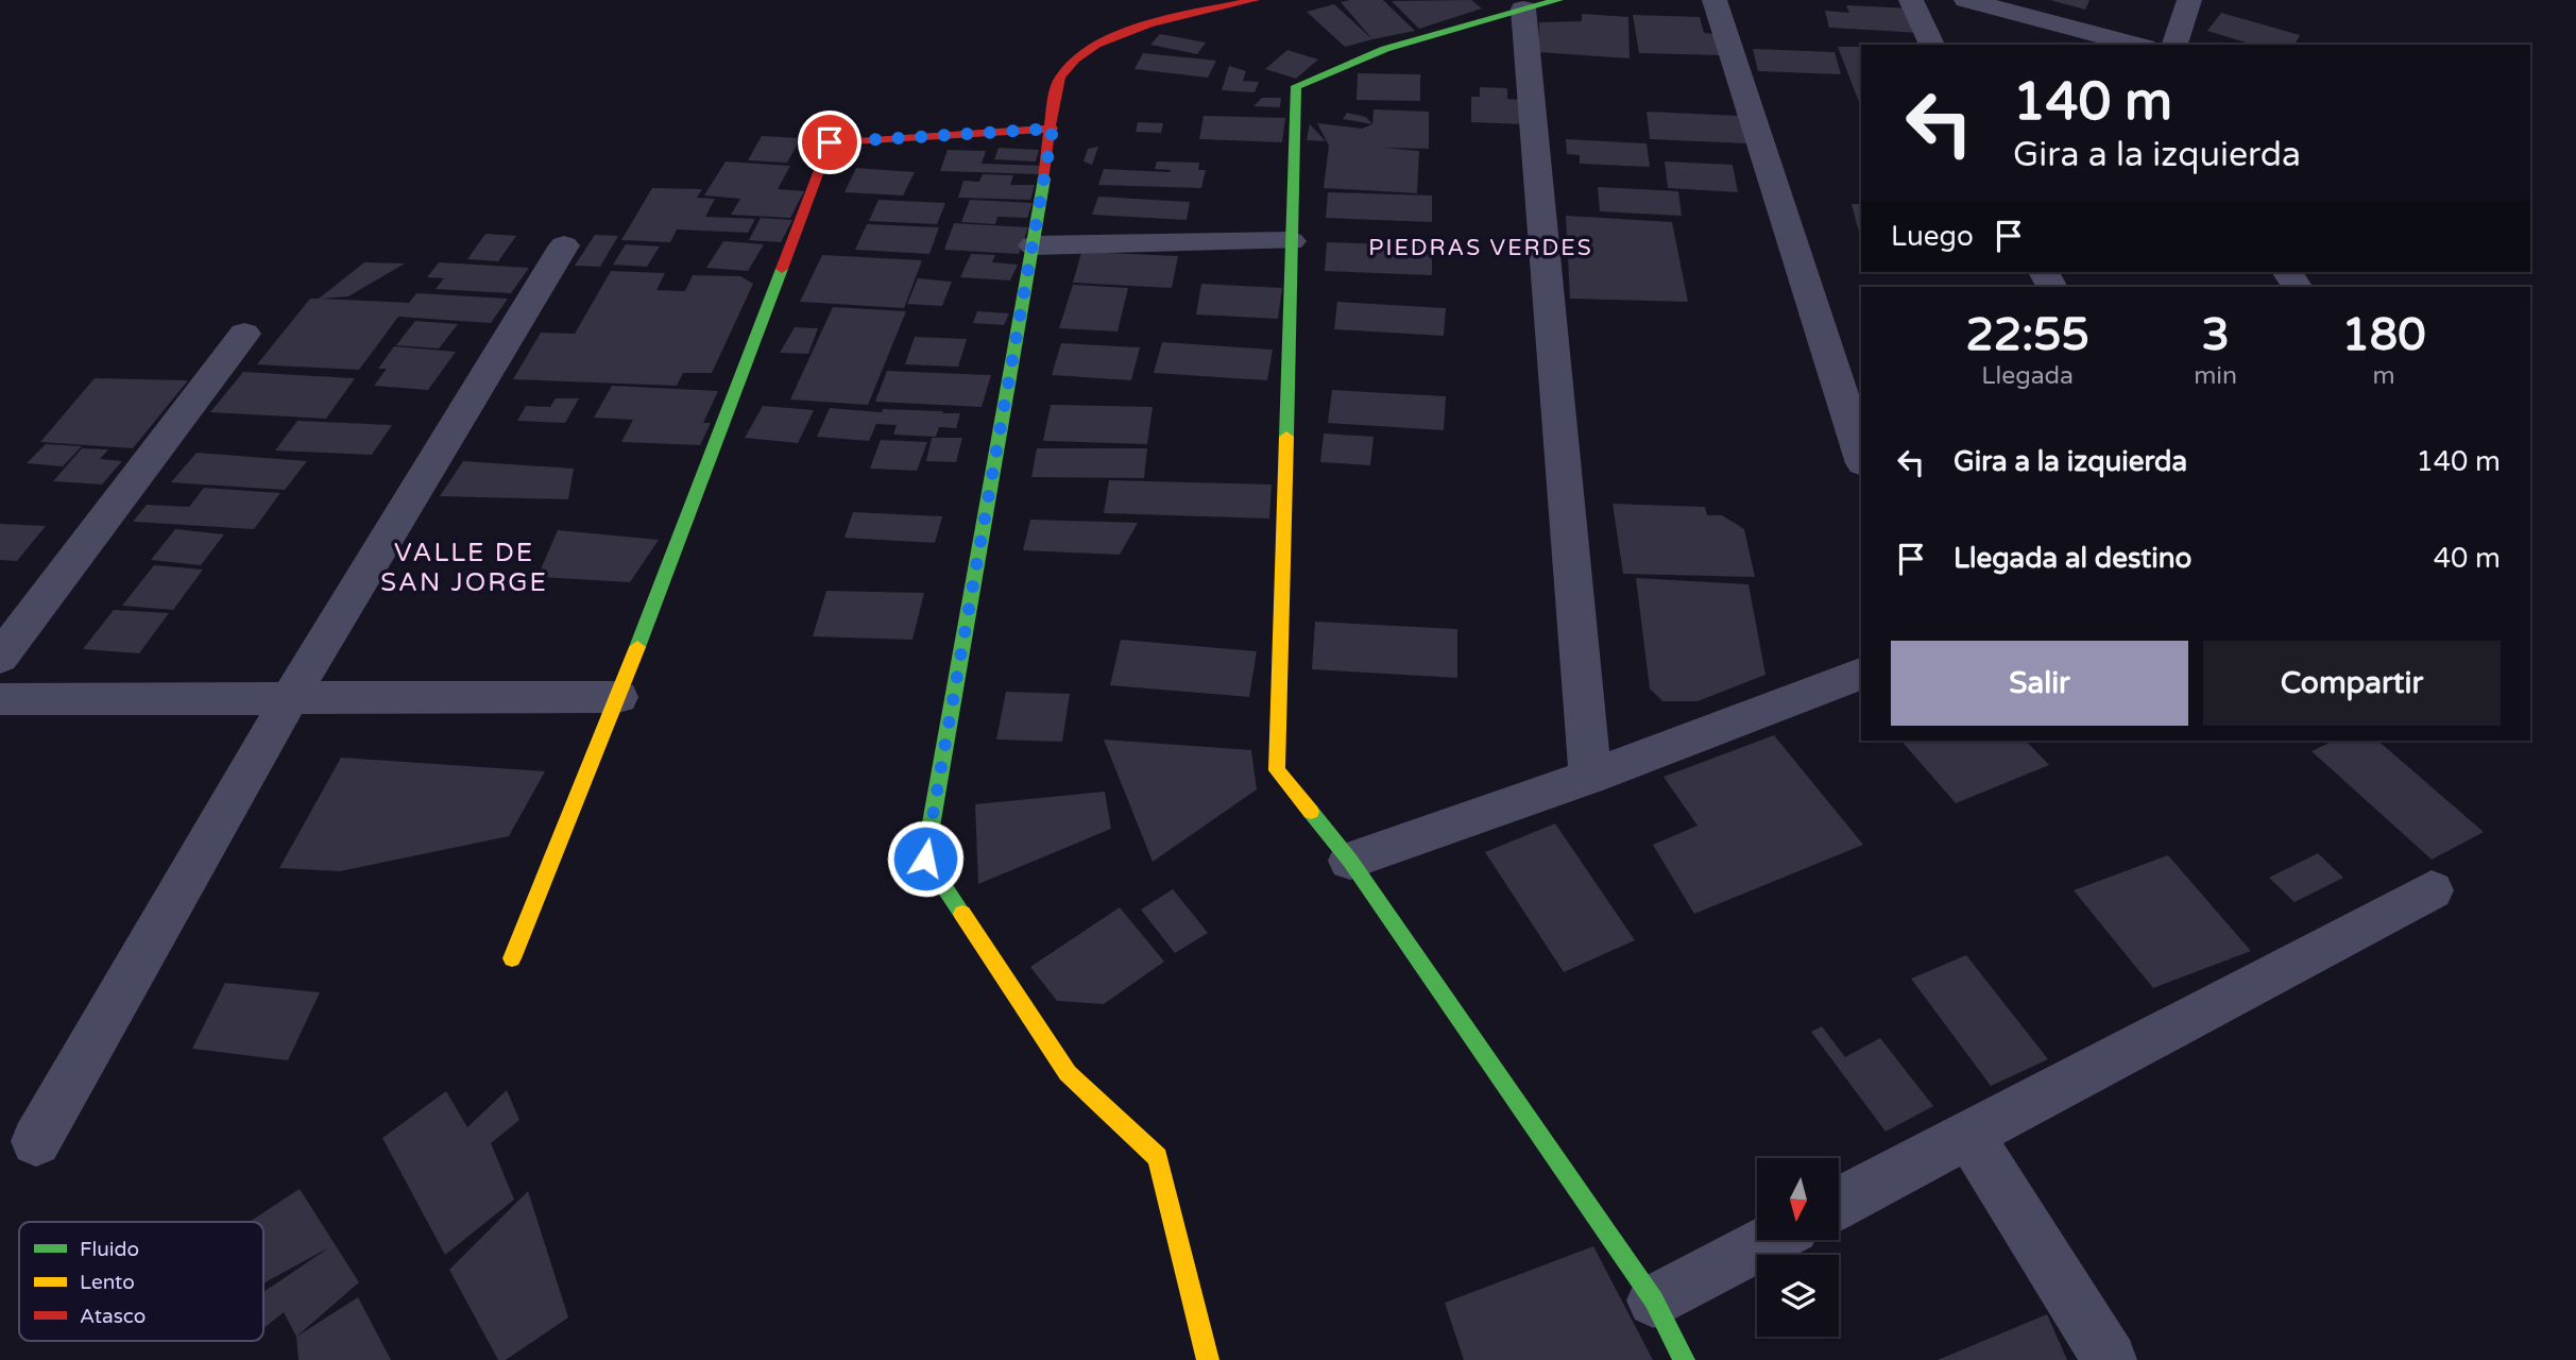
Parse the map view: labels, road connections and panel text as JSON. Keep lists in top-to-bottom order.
{
  "districts": ["PIEDRAS VERDES", "VALLE DE SAN JORGE"],
  "legend": ["Fluido", "Lento", "Atasco"],
  "north": "bottom",
  "page": {
    "turn": ["140 m", "Gira a la izquierda"],
    "then": "Luego",
    "eta": [
      "22:55",
      "Llegada",
      "3",
      "min",
      "180",
      "m"
    ],
    "list": [
      {
        "name": "Gira a la izquierda",
        "value": "140 m"
      },
      {
        "name": "Llegada al destino",
        "value": "40 m"
      }
    ],
    "buttons": ["Salir", "Compartir"]
  }
}
